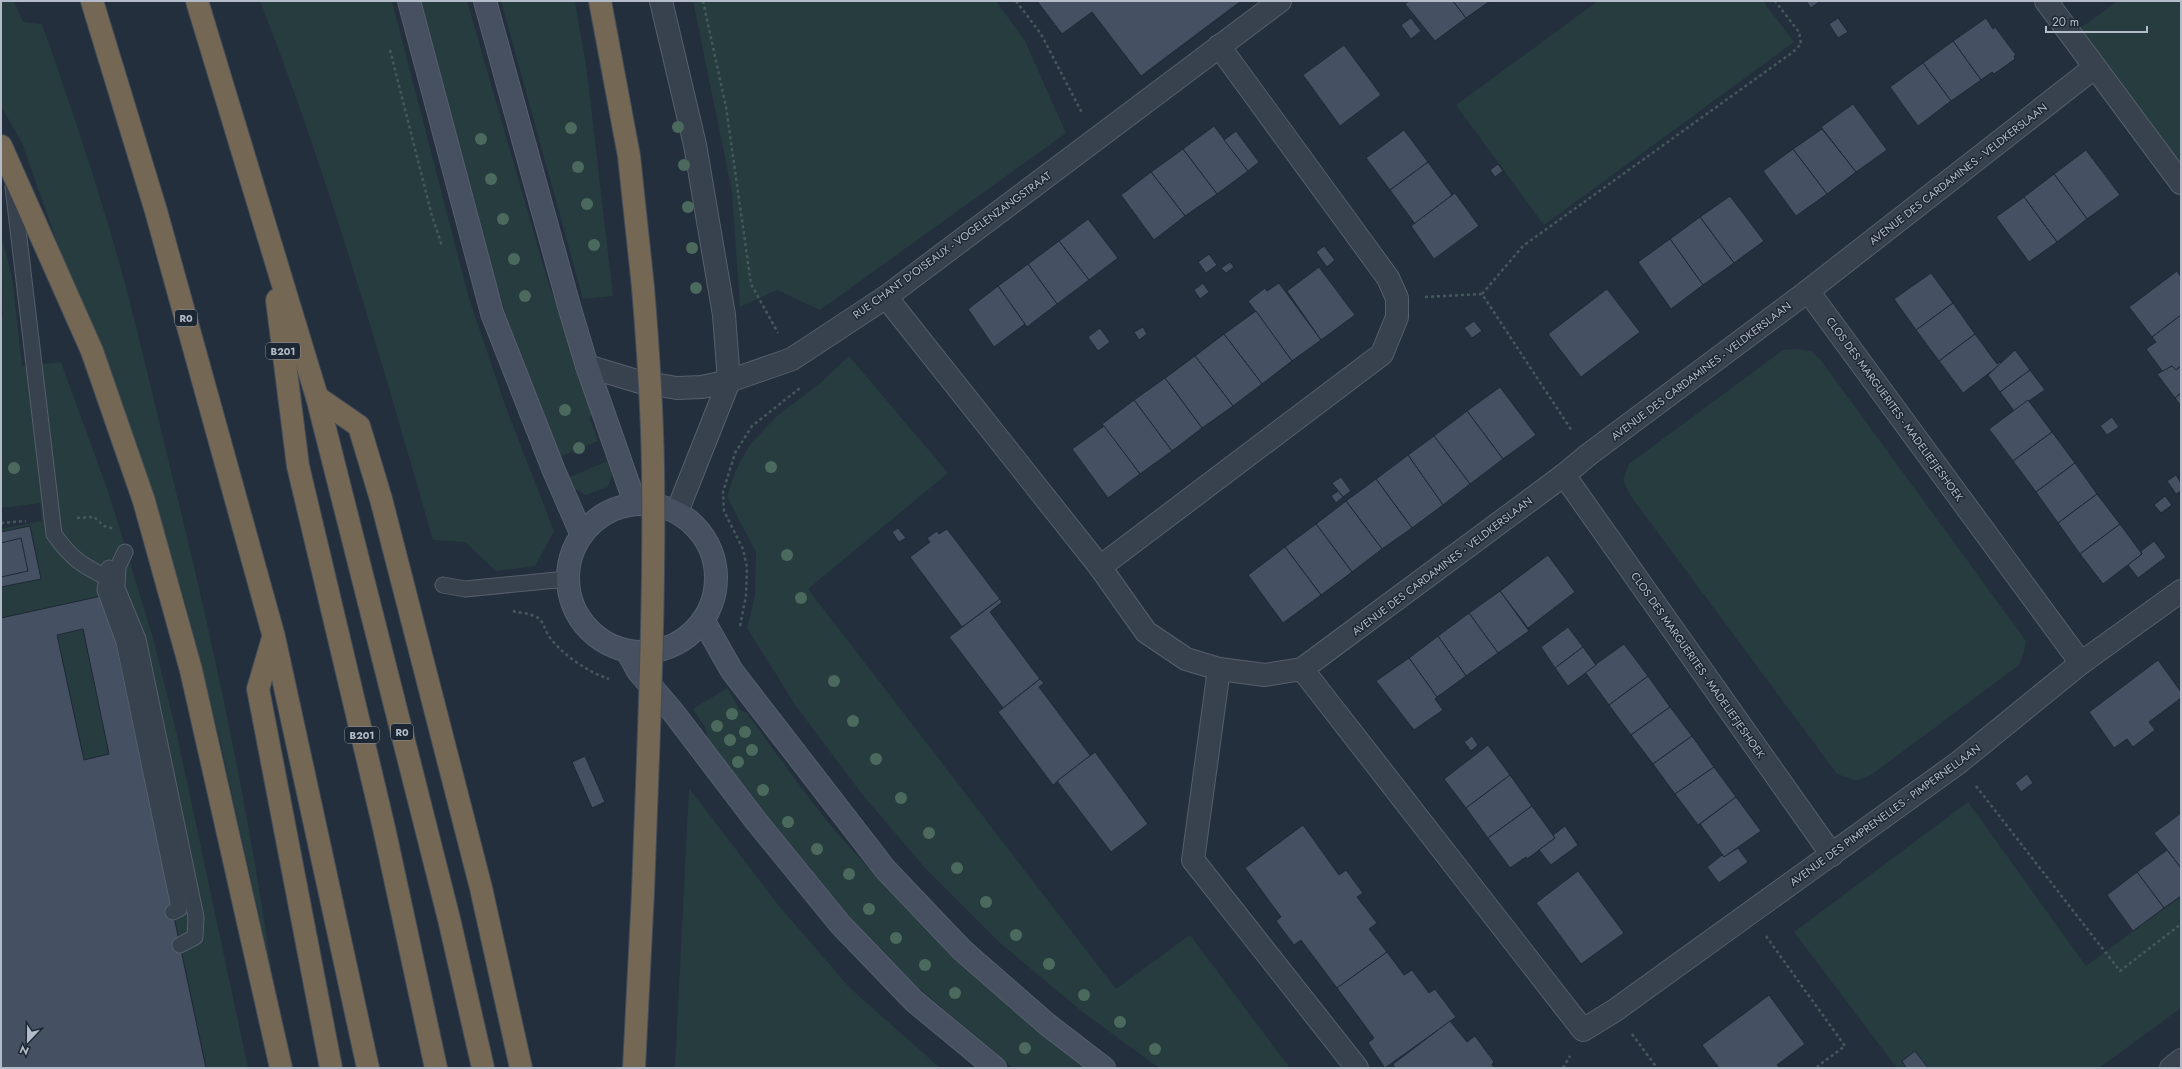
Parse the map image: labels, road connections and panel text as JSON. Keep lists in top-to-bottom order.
{
  "streets": {
    "highway": ["R0", "B201"],
    "street": [
      "AVENUE DES CARDAMINES - VELDKERSLAAN",
      "RUE CHANT D'OISEAUX - VOGELENZANGSTRAAT",
      "CLOS DES MARGUERITES - MADELIEFJESHOEK",
      "AVENUE DES PIMPRENELLES - PIMPERNELLAAN"
    ]
  },
  "crossings": [
    ["AVENUE DES CARDAMINES - VELDKERSLAAN", "CLOS DES MARGUERITES - MADELIEFJESHOEK"],
    ["AVENUE DES CARDAMINES - VELDKERSLAAN", "AVENUE DES PIMPRENELLES - PIMPERNELLAAN"],
    ["R0", "B201"],
    ["CLOS DES MARGUERITES - MADELIEFJESHOEK", "AVENUE DES PIMPRENELLES - PIMPERNELLAAN"]
  ],
  "scale_bar": "20 m",
  "north": "bottom"
}
